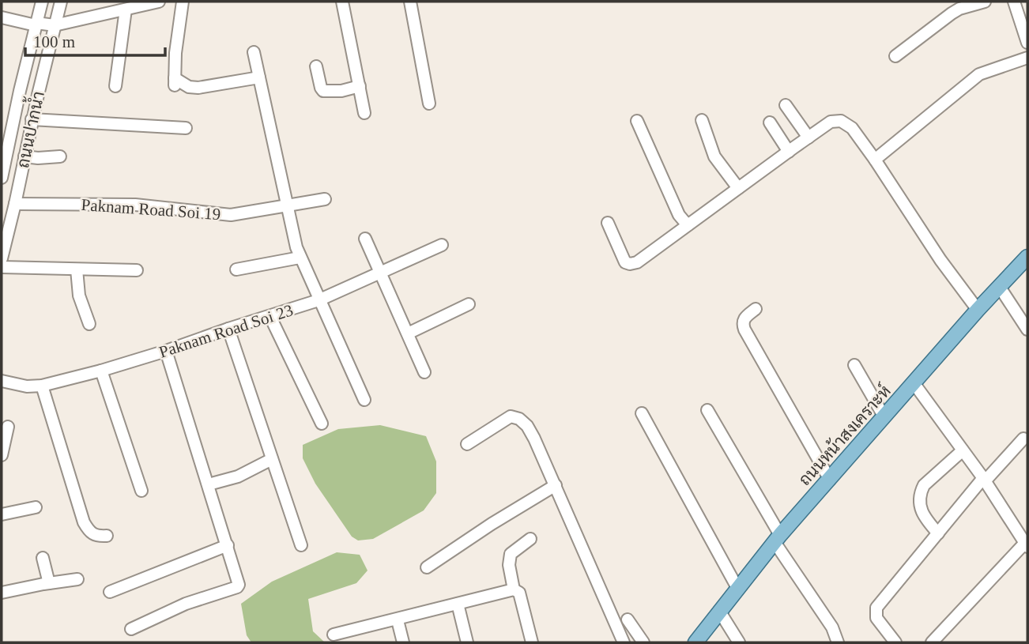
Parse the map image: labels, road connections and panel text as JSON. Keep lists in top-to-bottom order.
{
  "streets": {
    "main road": ["ถนนหน้าสงเคราะห์"],
    "street": ["ถนนปากน้ำ", "Paknam Road Soi 19", "Paknam Road Soi 23"]
  },
  "crossings": [
    ["ถนนปากน้ำ", "Paknam Road Soi 19"]
  ],
  "scale_bar": "100 m"
}
